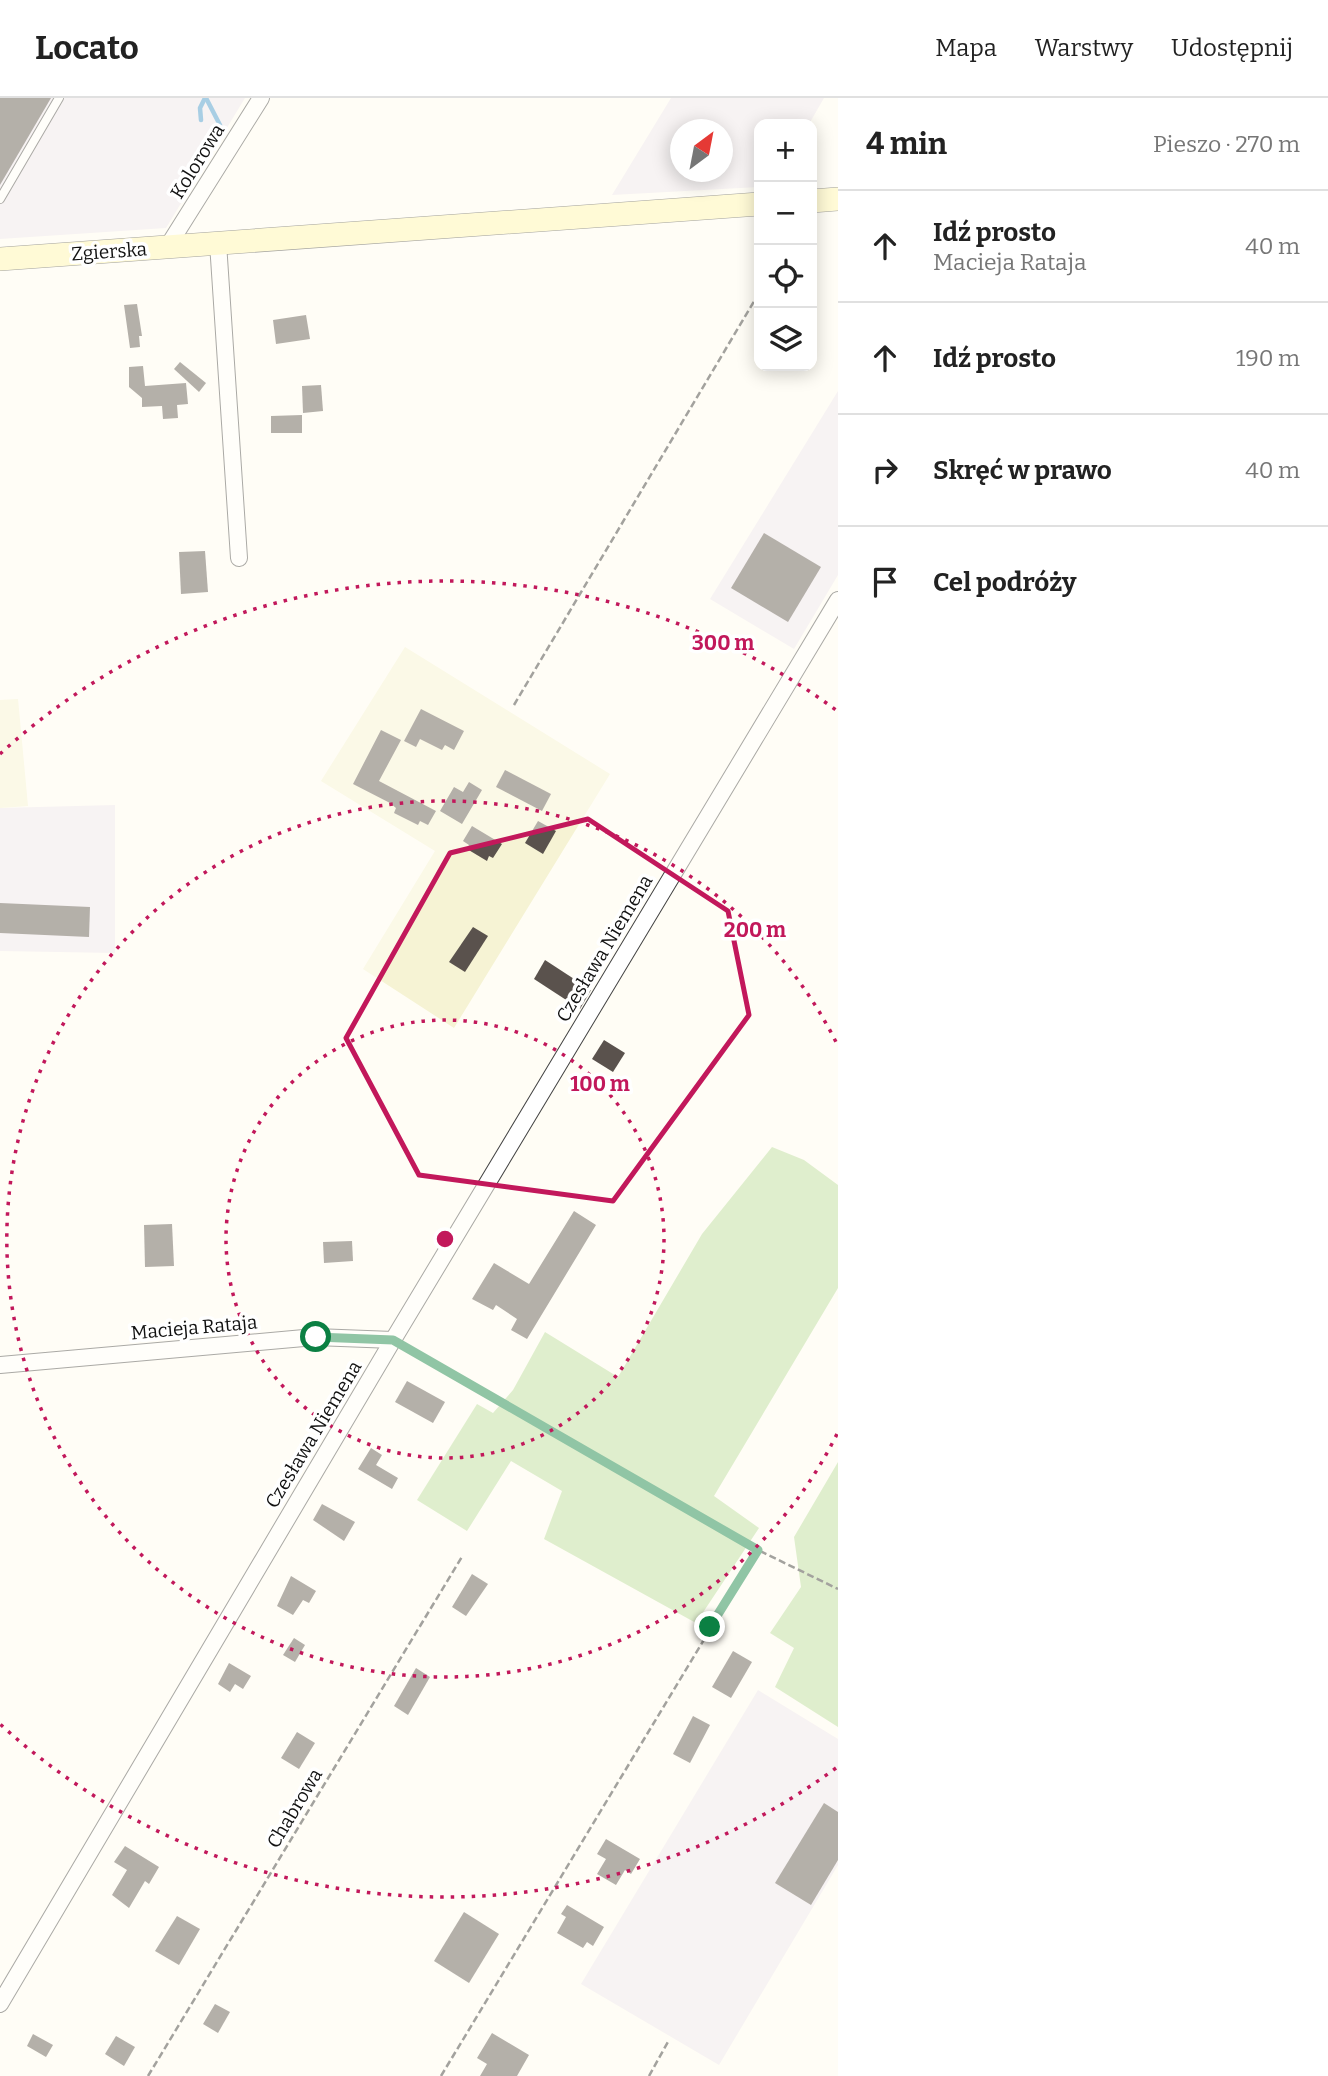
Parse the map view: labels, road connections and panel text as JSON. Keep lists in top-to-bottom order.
{
  "streets": {
    "main road": ["Zgierska"],
    "street": ["Kolorowa", "Czesława Niemena", "Macieja Rataja"],
    "path": ["Chabrowa"]
  },
  "crossings": [
    ["Kolorowa", "Zgierska"],
    ["Czesława Niemena", "Macieja Rataja"]
  ],
  "north": "top right",
  "page": {
    "header": "Locato",
    "nav": ["Mapa", "Warstwy", "Udostępnij"],
    "heading": ["4 min", "Pieszo · 270 m"],
    "map_buttons": ["+", "−"],
    "list": [
      ["Idź prosto", "Macieja Rataja", "40 m"],
      ["Idź prosto", "190 m"],
      ["Skręć w prawo", "40 m"],
      "Cel podróży"
    ]
  },
  "rings": ["300 m", "200 m", "100 m"]
}
